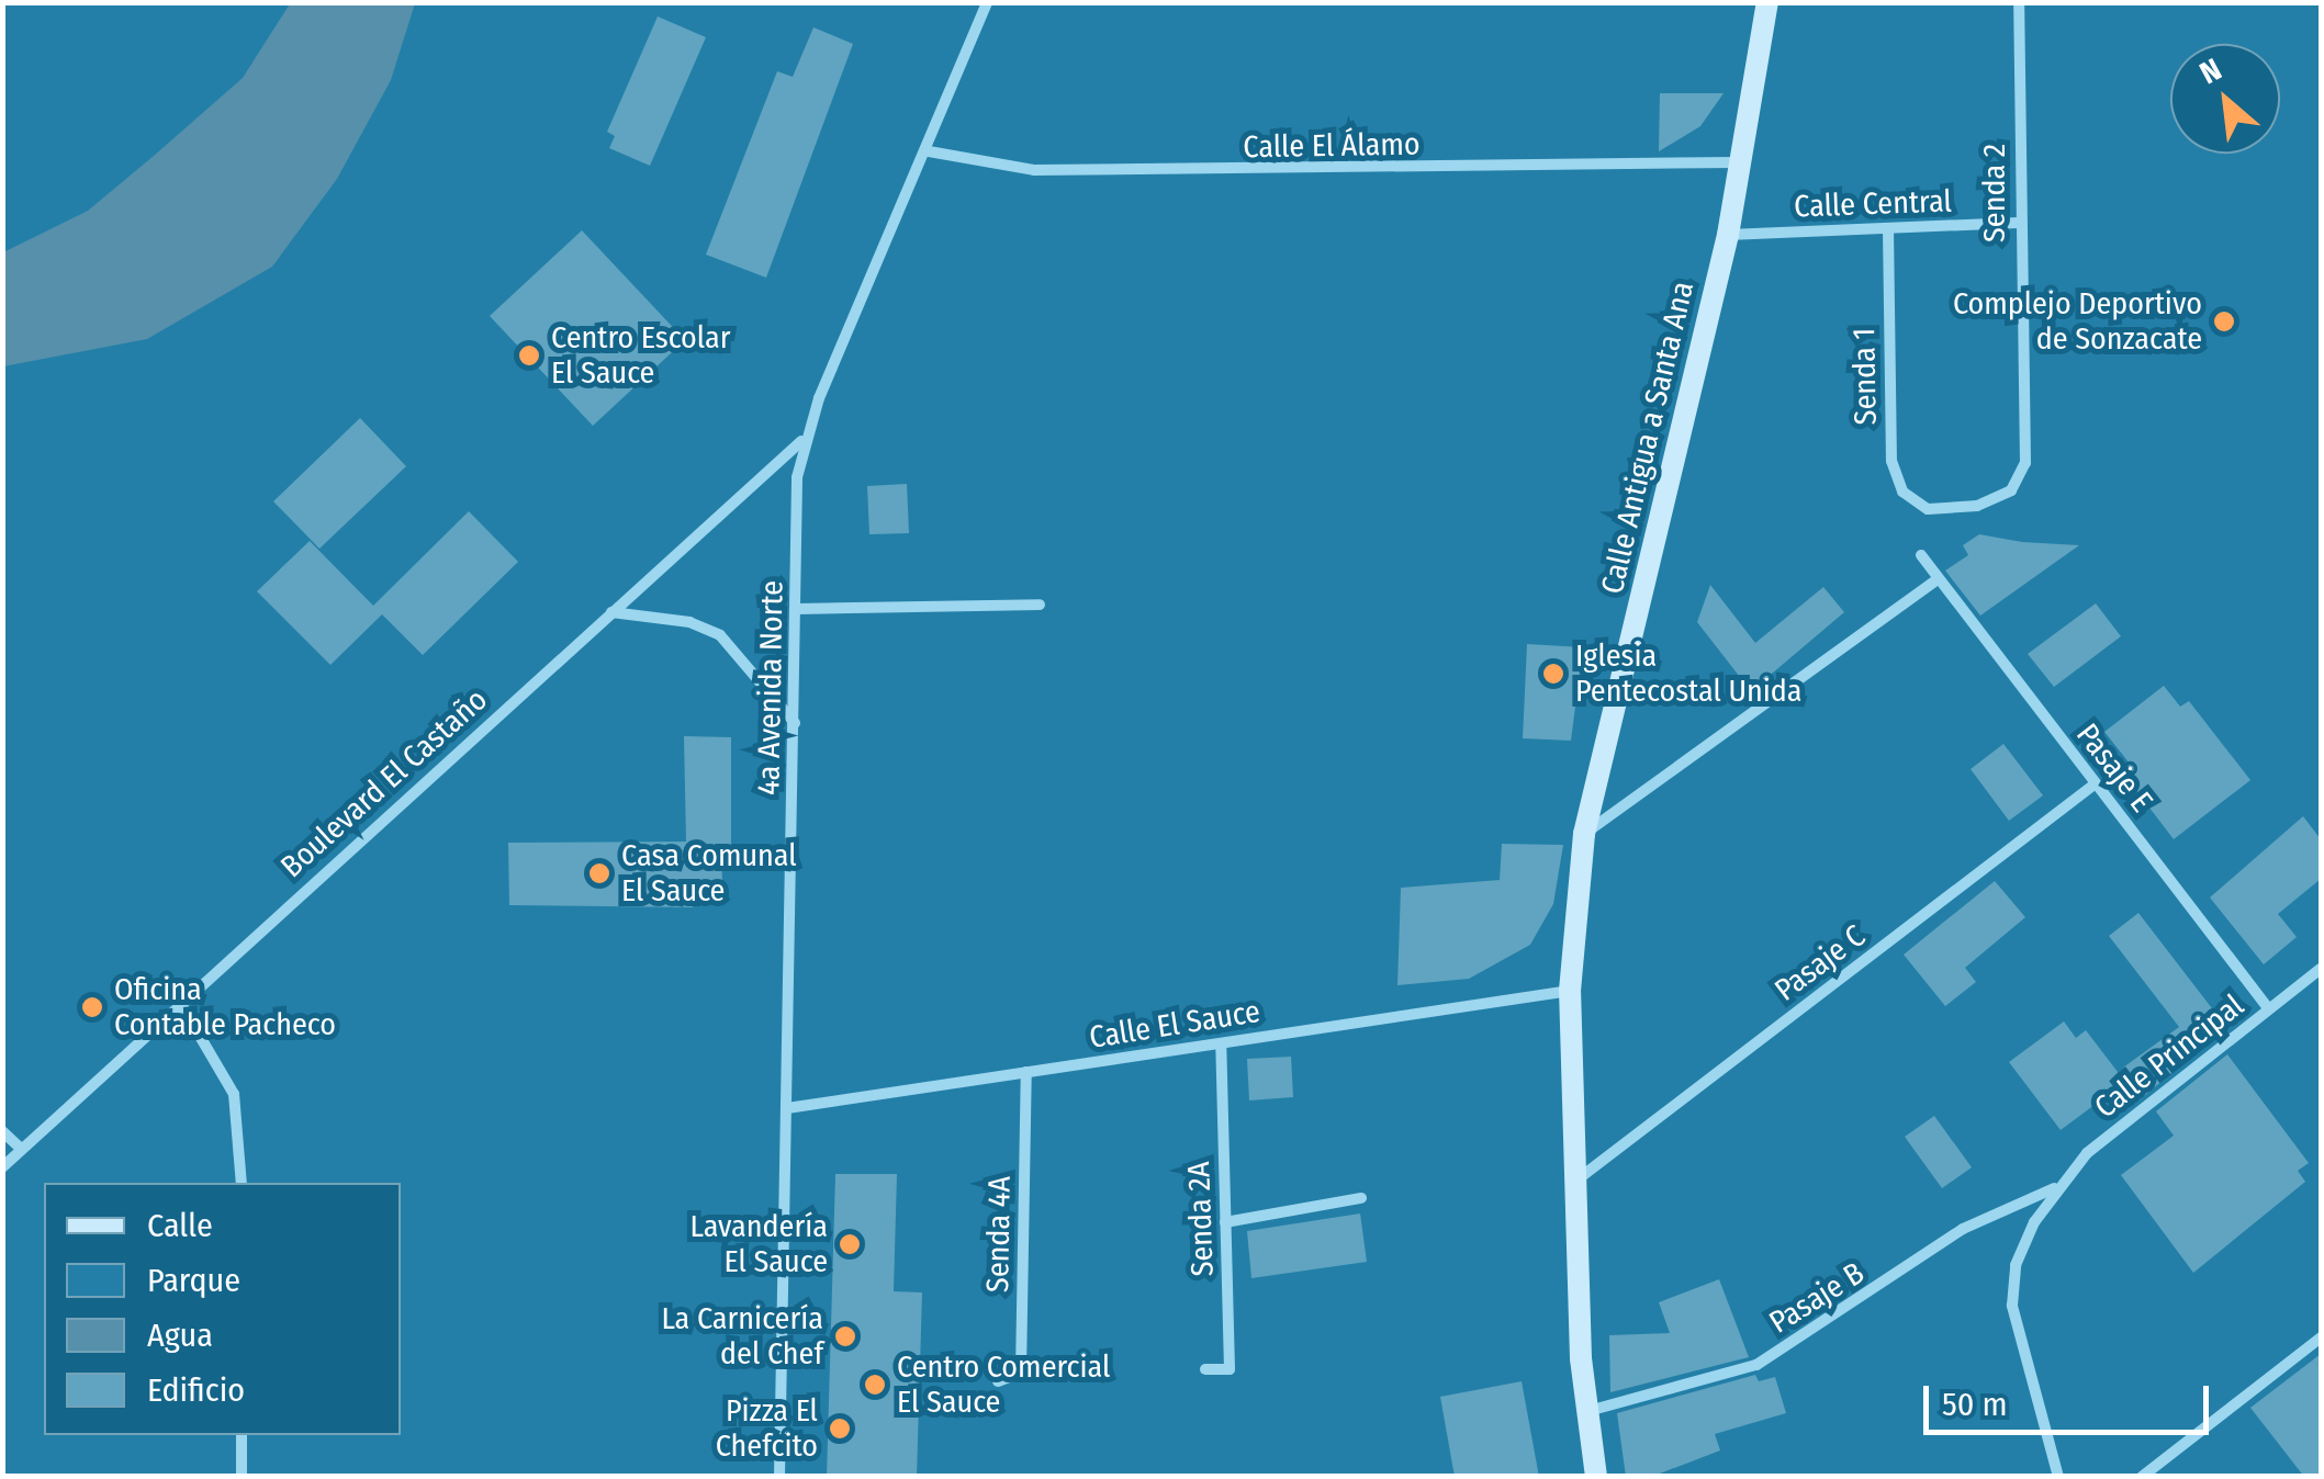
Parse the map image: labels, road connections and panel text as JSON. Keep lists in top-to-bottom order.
{
  "streets": {
    "street": [
      "Calle El Álamo",
      "Senda 2",
      "Calle Central",
      "Senda 1",
      "Calle Antigua a Santa Ana",
      "4a Avenida Norte",
      "Pasaje E",
      "Boulevard El Castaño",
      "Pasaje C",
      "Calle El Sauce",
      "Calle Principal",
      "Senda 2A",
      "Senda 4A",
      "Pasaje B"
    ]
  },
  "crossings": [
    ["Calle El Álamo", "Calle Antigua a Santa Ana"],
    ["Calle El Álamo", "4a Avenida Norte"],
    ["Senda 2", "Calle Central"],
    ["Senda 2", "Senda 1"],
    ["Calle Central", "Senda 1"],
    ["Calle Central", "Calle Antigua a Santa Ana"],
    ["Calle Antigua a Santa Ana", "Pasaje C"],
    ["Calle Antigua a Santa Ana", "Calle El Sauce"],
    ["Calle Antigua a Santa Ana", "Pasaje B"],
    ["4a Avenida Norte", "Boulevard El Castaño"],
    ["4a Avenida Norte", "Calle El Sauce"],
    ["Pasaje E", "Pasaje C"],
    ["Pasaje E", "Calle Principal"],
    ["Calle El Sauce", "Senda 2A"],
    ["Calle El Sauce", "Senda 4A"],
    ["Calle Principal", "Pasaje B"]
  ],
  "places": [
    "Complejo Deportivo de Sonzacate",
    "Centro Escolar El Sauce",
    "Iglesia Pentecostal Unida",
    "Casa Comunal El Sauce",
    "Oficina Contable Pacheco",
    "Lavandería El Sauce",
    "La Carnicería del Chef",
    "Centro Comercial El Sauce",
    "Pizza El Chefcito"
  ],
  "legend": [
    "Calle",
    "Parque",
    "Agua",
    "Edificio"
  ],
  "scale_bar": "50 m",
  "north": "top left"
}
